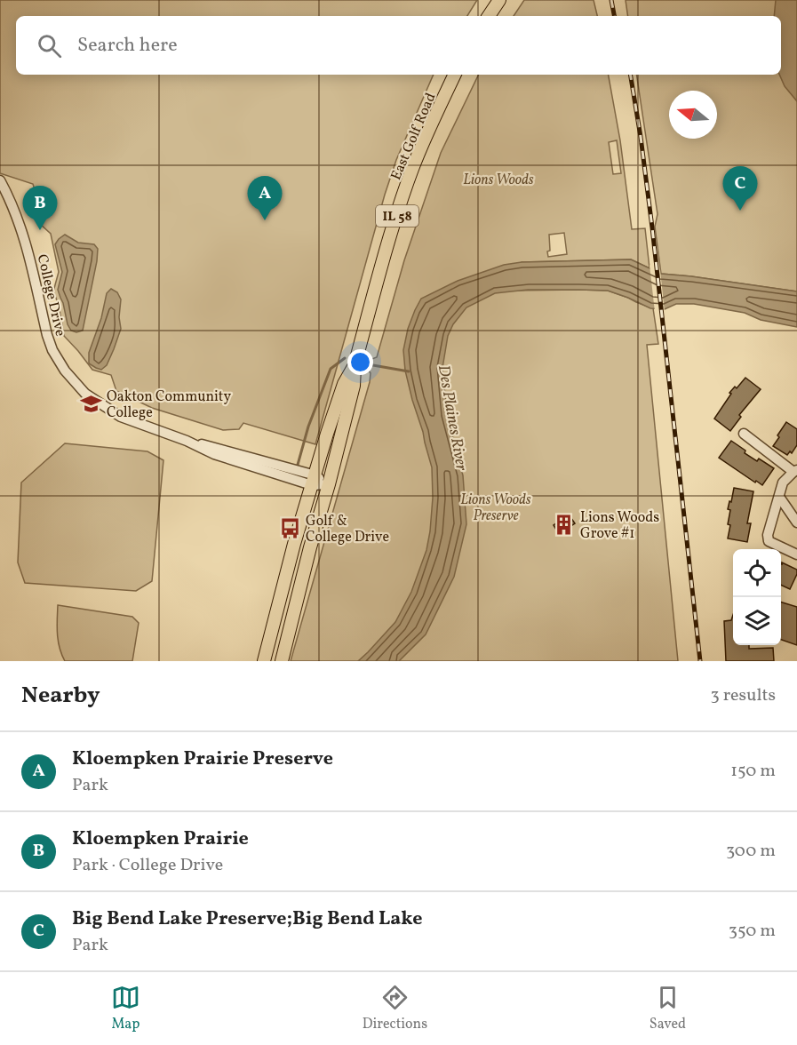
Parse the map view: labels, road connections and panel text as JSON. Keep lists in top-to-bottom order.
{
  "streets": {
    "main road": ["East Golf Road", "IL 58"],
    "street": ["College Drive"]
  },
  "crossings": [
    ["East Golf Road", "College Drive"]
  ],
  "water": ["Des Plaines River"],
  "parks": ["Lions Woods", "Lions Woods Preserve"],
  "places": {
    "school or university": ["Oakton Community College"],
    "building": ["Lions Woods Grove #1"],
    "bus stop": ["Golf & College Drive"]
  },
  "north": "left",
  "page": {
    "search": "Search here",
    "pins": ["C", "A", "B"],
    "heading": ["Nearby", "3 results"],
    "list": [
      {
        "mark": "A",
        "name": "Kloempken Prairie Preserve",
        "note": "Park",
        "value": "150 m"
      },
      {
        "mark": "B",
        "name": "Kloempken Prairie",
        "note": "Park · College Drive",
        "value": "300 m"
      },
      {
        "mark": "C",
        "name": "Big Bend Lake Preserve;Big Bend Lake",
        "note": "Park",
        "value": "350 m"
      }
    ],
    "nav": ["Map", "Directions", "Saved"]
  }
}
